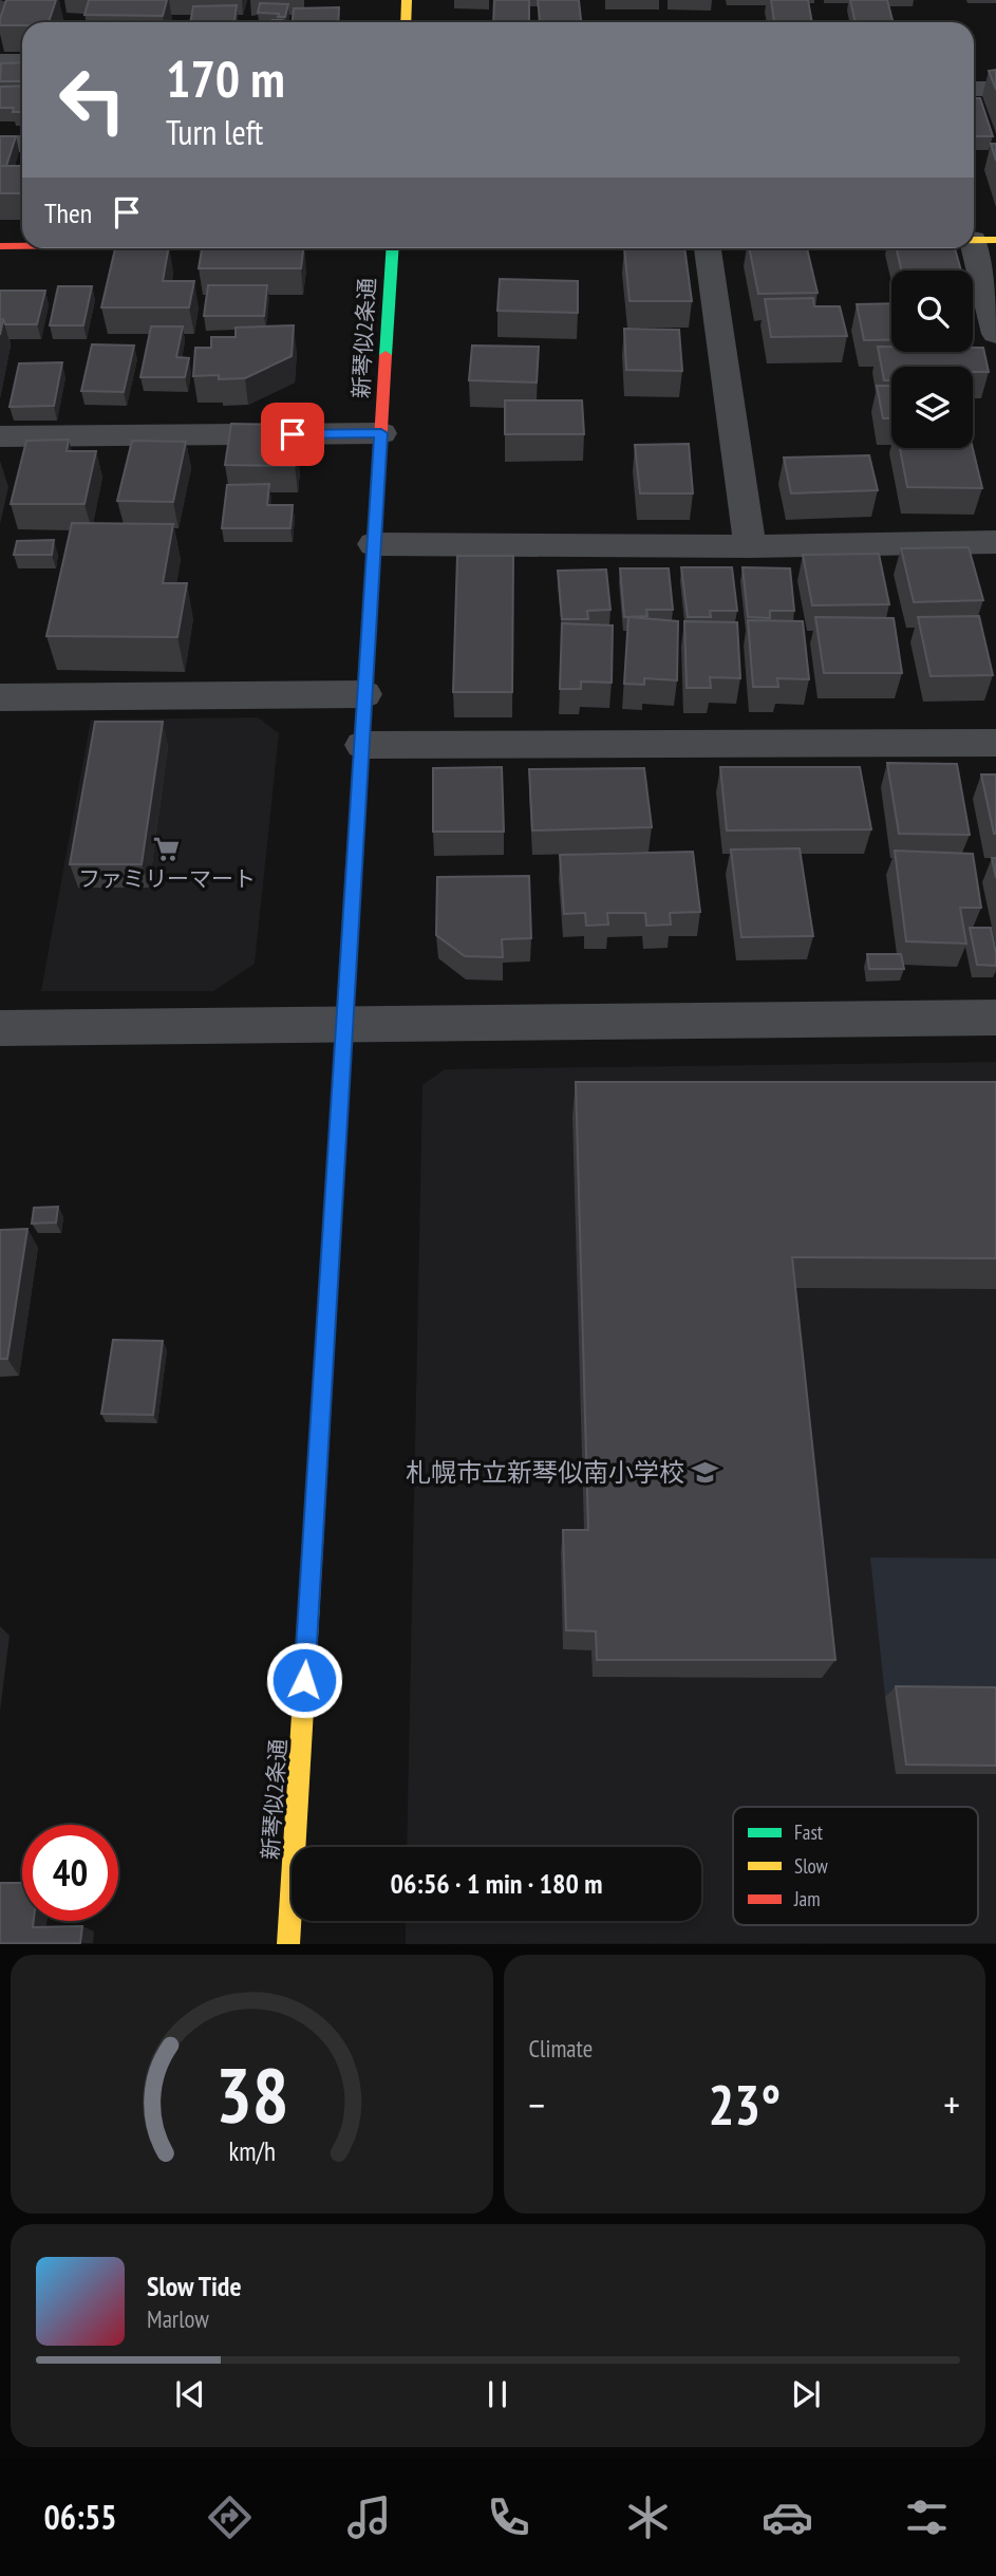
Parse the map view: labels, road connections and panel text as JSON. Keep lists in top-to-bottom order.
{
  "streets": {
    "street": ["新琴似2条通"]
  },
  "places": {
    "supermarket": ["ファミリーマート"],
    "school or university": ["札幌市立新琴似南小学校"]
  },
  "legend": ["Fast", "Slow", "Jam"],
  "page": {
    "turn": ["170 m", "Turn left"],
    "then": "Then",
    "limit": "40",
    "trip": "06:56 · 1 min · 180 m",
    "tile": "Climate",
    "heat": ["−", "23°", "+"],
    "song": ["Slow Tide", "Marlow"],
    "tabs": "06:55",
    "gauge": ["38", "km/h"]
  }
}
